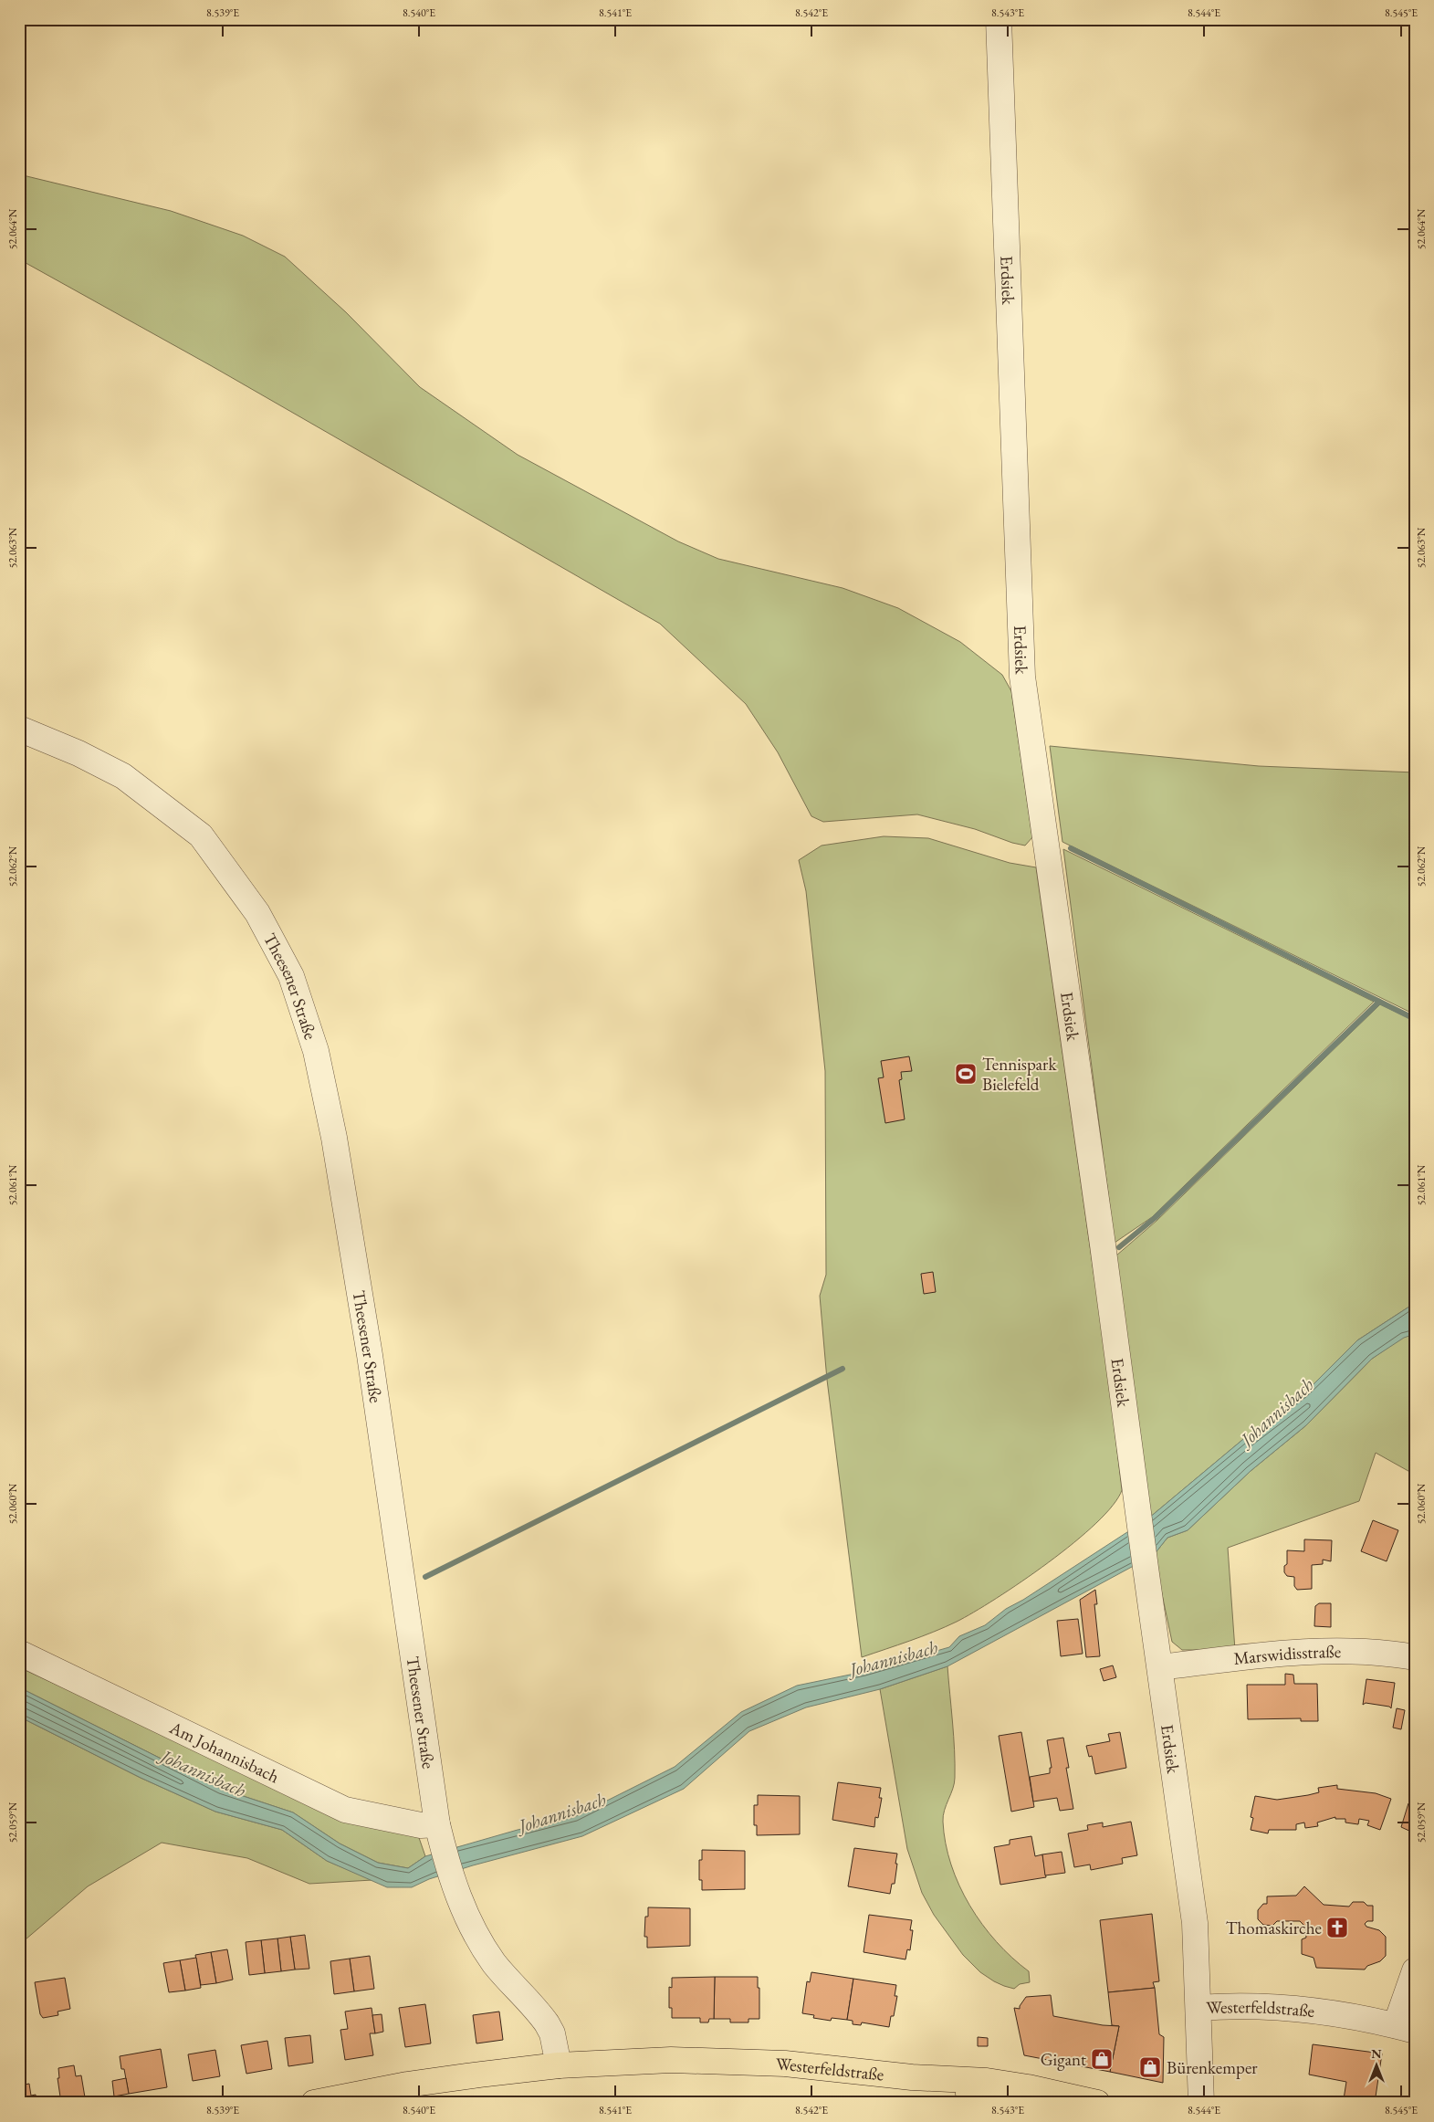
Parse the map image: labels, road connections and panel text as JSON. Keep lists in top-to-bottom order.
{
  "streets": {
    "main road": ["Westerfeldstraße"],
    "street": [
      "Erdsiek",
      "Theesener Straße",
      "Marswidisstraße",
      "Am Johannisbach"
    ]
  },
  "crossings": [
    ["Erdsiek", "Marswidisstraße"],
    ["Erdsiek", "Westerfeldstraße"],
    ["Theesener Straße", "Am Johannisbach"],
    ["Theesener Straße", "Westerfeldstraße"]
  ],
  "water": ["Johannisbach"],
  "places": {
    "sports": ["Tennispark Bielefeld"],
    "church": ["Thomaskirche"],
    "shop": ["Gigant", "Bürenkemper"]
  },
  "north": "top",
  "coordinates": [
    "8.539°E",
    "8.540°E",
    "8.541°E",
    "8.542°E",
    "8.543°E",
    "8.544°E",
    "8.545°E",
    "52.064°N",
    "52.063°N",
    "52.062°N",
    "52.061°N",
    "52.060°N",
    "52.059°N"
  ]
}
